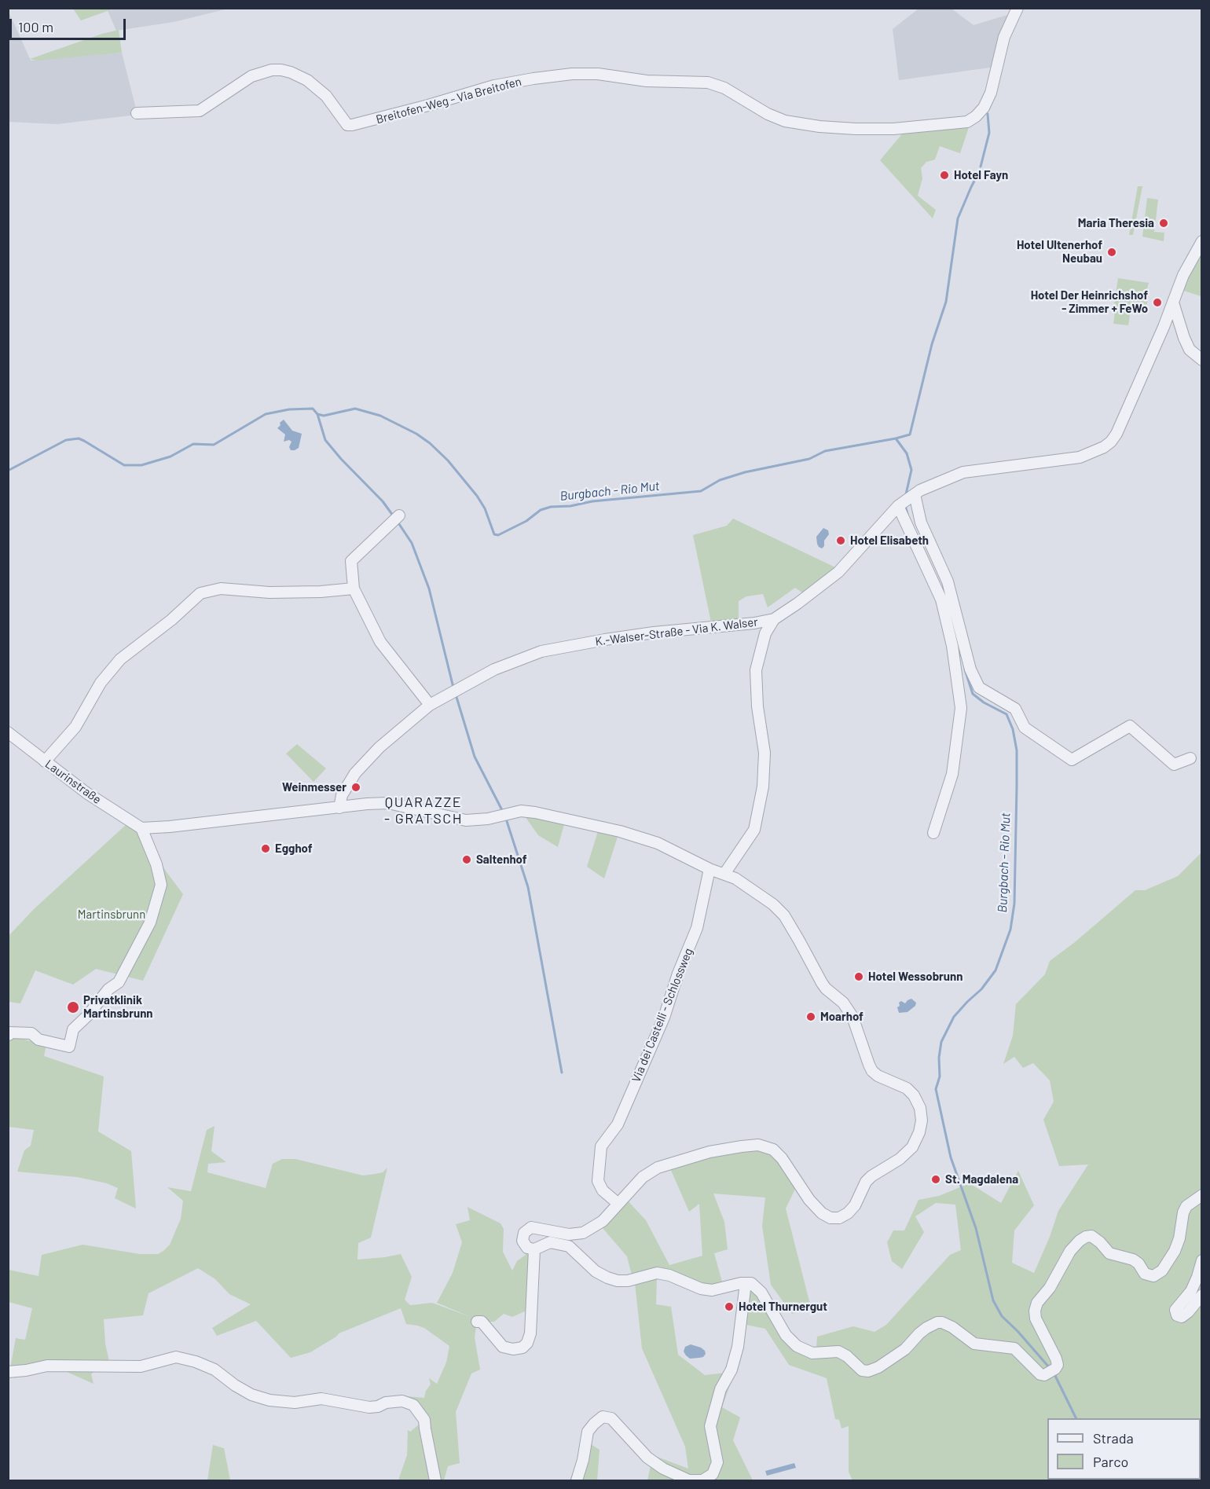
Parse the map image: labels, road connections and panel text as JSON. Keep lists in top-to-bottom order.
{
  "streets": {
    "street": [
      "Breitofen-Weg - Via Breitofen",
      "K.-Walser-Straße - Via K. Walser",
      "Laurinstraße",
      "Via dei Castelli - Schlossweg"
    ]
  },
  "districts": ["QUARAZZE - GRATSCH"],
  "water": ["Burgbach - Rio Mut"],
  "parks": ["Martinsbrunn"],
  "places": [
    "Hotel Fayn",
    "Maria Theresia",
    "Hotel Ultenerhof Neubau",
    "Hotel Der Heinrichshof - Zimmer + FeWo",
    "Hotel Elisabeth",
    "Weinmesser",
    "Egghof",
    "Saltenhof",
    "Hotel Wessobrunn",
    "Privatklinik Martinsbrunn",
    "Moarhof",
    "St. Magdalena",
    "Hotel Thurnergut"
  ],
  "legend": ["Strada", "Parco"],
  "scale_bar": "100 m"
}
